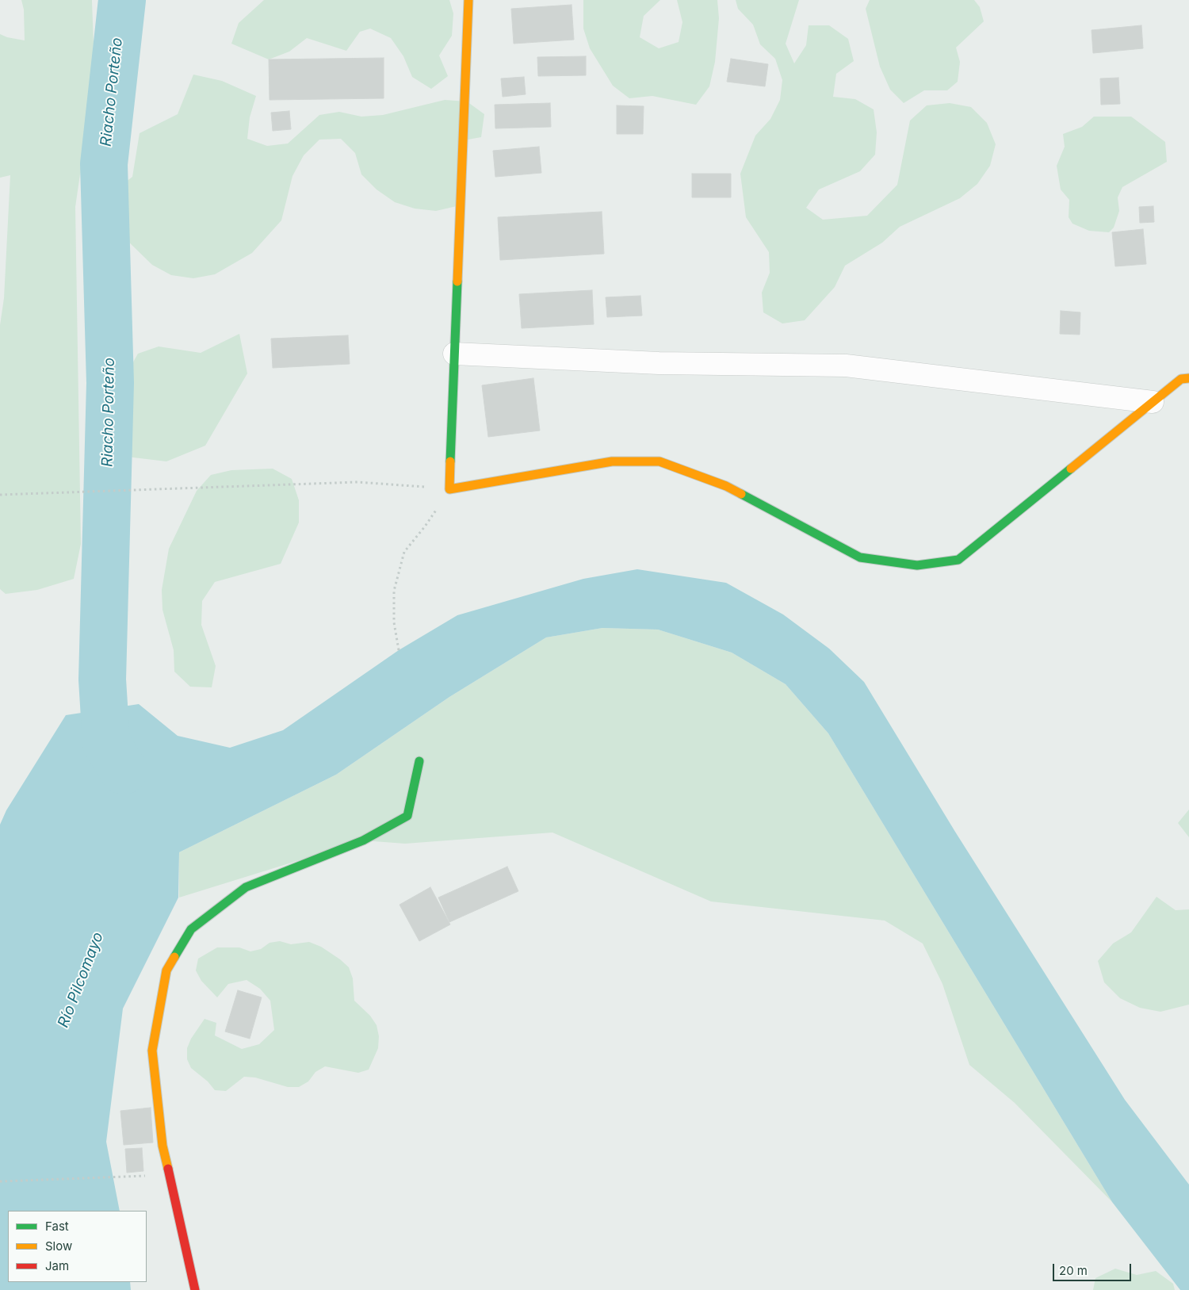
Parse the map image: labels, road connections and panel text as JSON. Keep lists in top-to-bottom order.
{
  "water": ["Riacho Porteño", "Río Pilcomayo"],
  "legend": ["Fast", "Slow", "Jam"],
  "scale_bar": "20 m"
}
